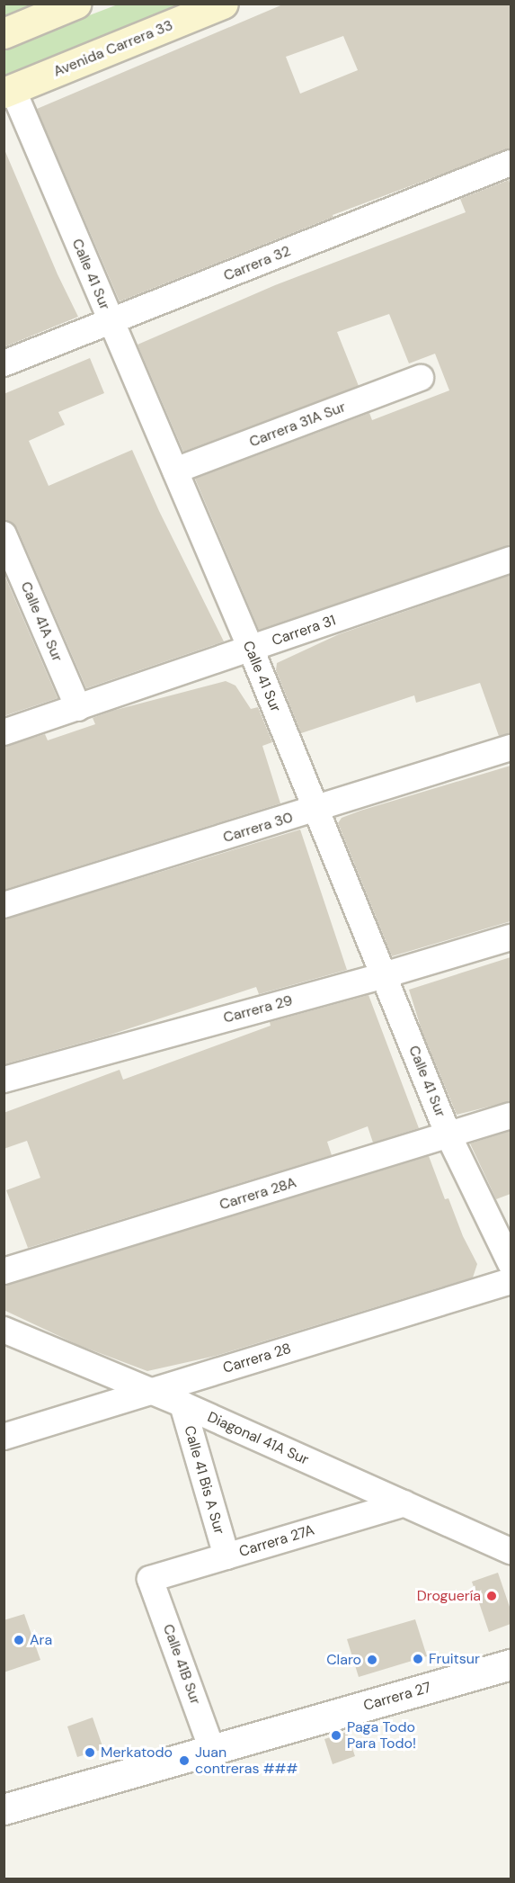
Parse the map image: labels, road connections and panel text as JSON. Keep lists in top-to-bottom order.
{
  "streets": {
    "main road": ["Avenida Carrera 33"],
    "street": [
      "Carrera 32",
      "Calle 41 Sur",
      "Carrera 31A Sur",
      "Calle 41A Sur",
      "Carrera 31",
      "Carrera 30",
      "Carrera 29",
      "Carrera 28A",
      "Carrera 28",
      "Diagonal 41A Sur",
      "Calle 41 Bis A Sur",
      "Carrera 27A",
      "Calle 41B Sur",
      "Carrera 27"
    ]
  },
  "crossings": [
    ["Avenida Carrera 33", "Calle 41 Sur"],
    ["Carrera 32", "Calle 41 Sur"],
    ["Calle 41 Sur", "Carrera 31A Sur"],
    ["Calle 41 Sur", "Carrera 31"],
    ["Calle 41 Sur", "Carrera 30"],
    ["Calle 41 Sur", "Carrera 29"],
    ["Calle 41 Sur", "Carrera 28A"],
    ["Calle 41A Sur", "Carrera 31"],
    ["Carrera 28", "Diagonal 41A Sur"],
    ["Diagonal 41A Sur", "Calle 41 Bis A Sur"],
    ["Diagonal 41A Sur", "Carrera 27A"],
    ["Calle 41 Bis A Sur", "Carrera 27A"],
    ["Carrera 27A", "Calle 41B Sur"],
    ["Calle 41B Sur", "Carrera 27"]
  ],
  "places": [
    "Droguería",
    "Ara",
    "Fruitsur",
    "Claro",
    "Paga Todo Para Todo!",
    "Merkatodo",
    "Juan contreras ###"
  ]
}
